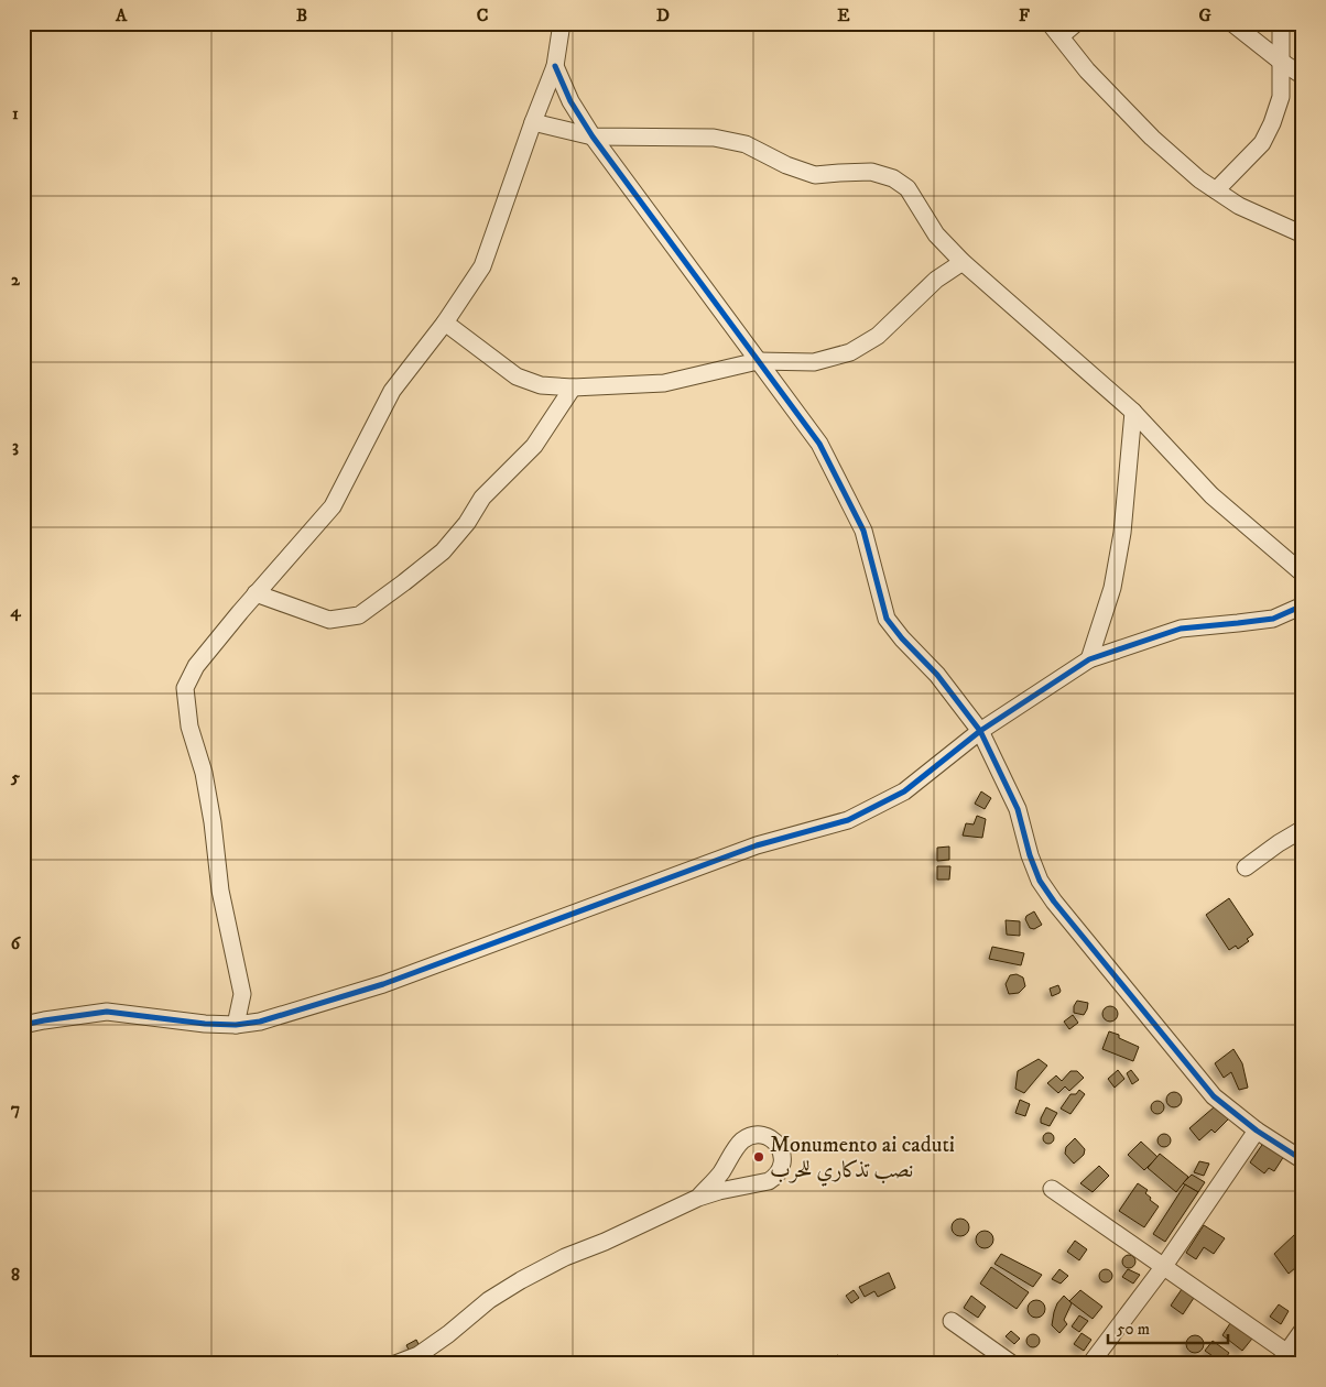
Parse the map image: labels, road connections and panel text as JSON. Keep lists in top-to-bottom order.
{
  "places": ["Monumento ai caduti نصب تذكاري للحرب"],
  "scale_bar": "50 m",
  "grid": {
    "columns": [
      "A",
      "B",
      "C",
      "D",
      "E",
      "F",
      "G"
    ],
    "rows": [
      "1",
      "2",
      "3",
      "4",
      "5",
      "6",
      "7",
      "8"
    ]
  }
}
